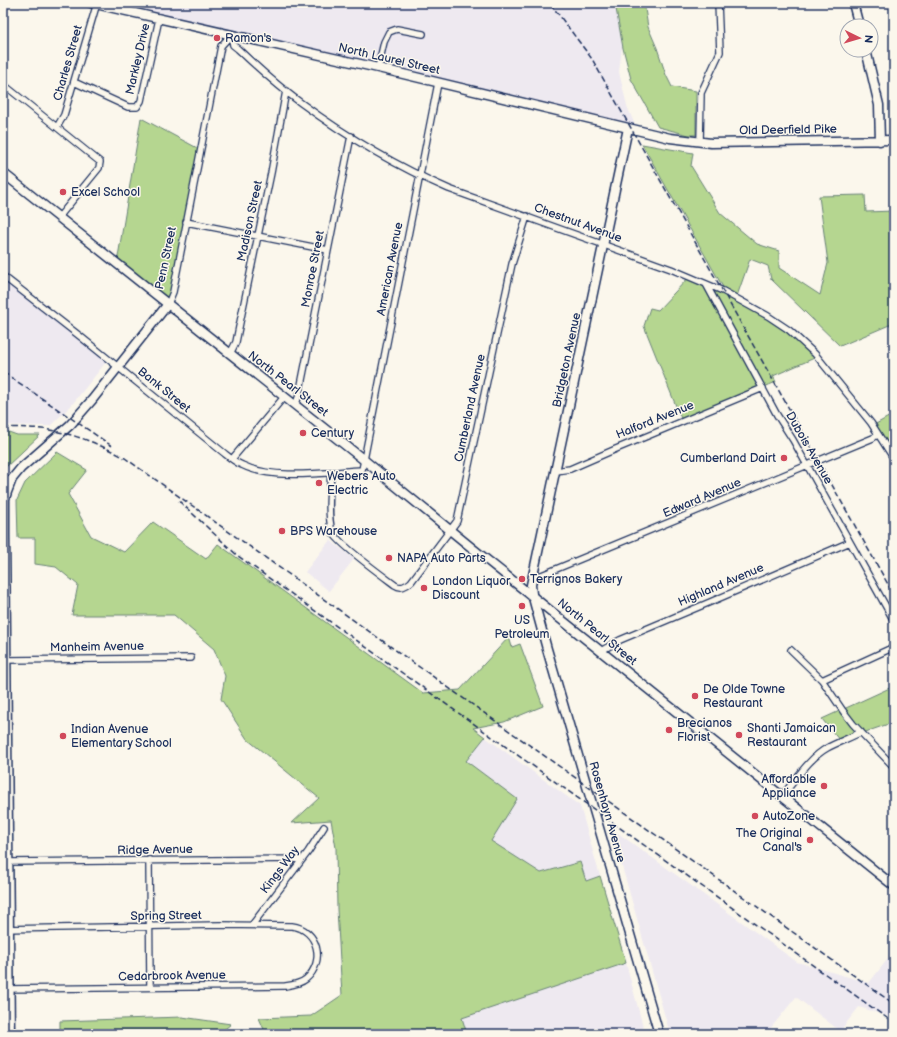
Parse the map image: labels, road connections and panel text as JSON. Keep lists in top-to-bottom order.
{
  "streets": {
    "street": [
      "Markley Drive",
      "North Laurel Street",
      "Charles Street",
      "Old Deerfield Pike",
      "Madison Street",
      "Chestnut Avenue",
      "Penn Street",
      "Monroe Street",
      "American Avenue",
      "Bridgeton Avenue",
      "North Pearl Street",
      "Bank Street",
      "Cumberland Avenue",
      "Halford Avenue",
      "Dubois Avenue",
      "Edward Avenue",
      "Highland Avenue",
      "Manheim Avenue",
      "Rosenhayn Avenue",
      "Ridge Avenue",
      "Kings Way",
      "Spring Street",
      "Cedarbrook Avenue"
    ]
  },
  "crossings": [
    ["Markley Drive", "North Laurel Street"],
    ["Markley Drive", "Charles Street"],
    ["North Laurel Street", "Charles Street"],
    ["North Laurel Street", "Old Deerfield Pike"],
    ["North Laurel Street", "Chestnut Avenue"],
    ["North Laurel Street", "Penn Street"],
    ["North Laurel Street", "American Avenue"],
    ["North Laurel Street", "Bridgeton Avenue"],
    ["Madison Street", "Chestnut Avenue"],
    ["Madison Street", "North Pearl Street"],
    ["Chestnut Avenue", "Penn Street"],
    ["Chestnut Avenue", "Monroe Street"],
    ["Chestnut Avenue", "American Avenue"],
    ["Chestnut Avenue", "Bridgeton Avenue"],
    ["Chestnut Avenue", "Cumberland Avenue"],
    ["Chestnut Avenue", "Dubois Avenue"],
    ["Chestnut Avenue", "Edward Avenue"],
    ["Penn Street", "North Pearl Street"],
    ["Penn Street", "Bank Street"],
    ["Monroe Street", "North Pearl Street"],
    ["American Avenue", "North Pearl Street"],
    ["American Avenue", "Bank Street"],
    ["Bridgeton Avenue", "North Pearl Street"],
    ["Bridgeton Avenue", "Halford Avenue"],
    ["Bridgeton Avenue", "Edward Avenue"],
    ["Bridgeton Avenue", "Rosenhayn Avenue"],
    ["North Pearl Street", "Bank Street"],
    ["North Pearl Street", "Cumberland Avenue"],
    ["North Pearl Street", "Highland Avenue"],
    ["North Pearl Street", "Rosenhayn Avenue"],
    ["Bank Street", "Cumberland Avenue"],
    ["Halford Avenue", "Dubois Avenue"],
    ["Dubois Avenue", "Edward Avenue"],
    ["Dubois Avenue", "Highland Avenue"],
    ["Ridge Avenue", "Kings Way"],
    ["Kings Way", "Spring Street"],
    ["Spring Street", "Cedarbrook Avenue"]
  ],
  "places": [
    "Ramon's",
    "Excel School",
    "Century",
    "Cumberland Dairt",
    "Webers Auto Electric",
    "BPS Warehouse",
    "NAPA Auto Parts",
    "Terrignos Bakery",
    "London Liquor Discount",
    "US Petroleum",
    "De Olde Towne Restaurant",
    "Brecianos Florist",
    "Shanti Jamaican Restaurant",
    "Indian Avenue Elementary School",
    "Affordable Appliance",
    "AutoZone",
    "The Original Canal's"
  ],
  "north": "right"
}
